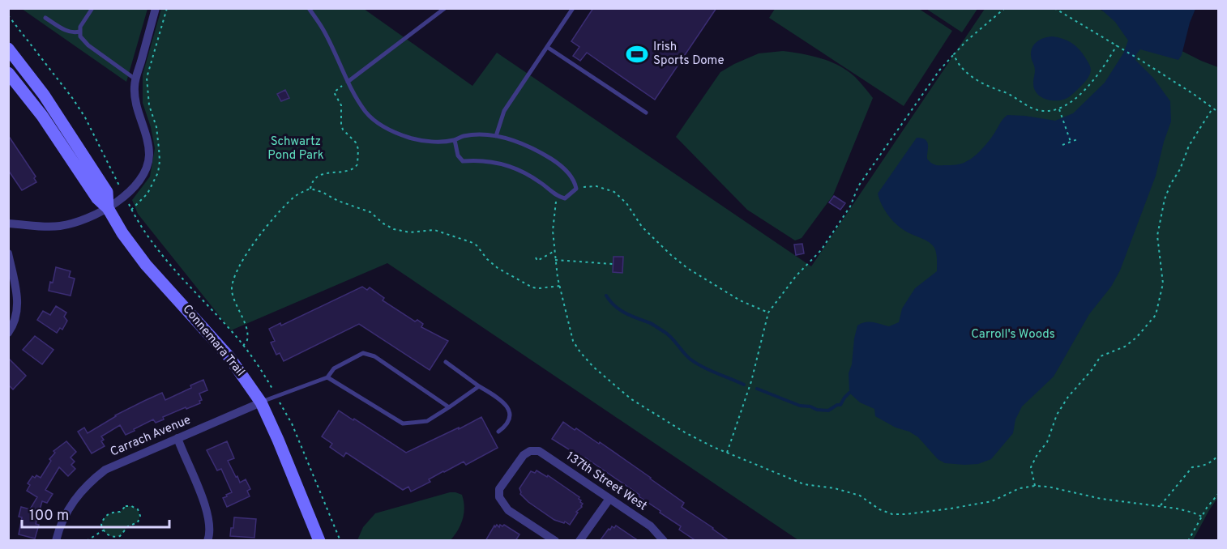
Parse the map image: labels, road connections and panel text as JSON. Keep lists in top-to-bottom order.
{
  "streets": {
    "street": ["Connemara Trail", "Carrach Avenue", "137th Street West"]
  },
  "crossings": [
    ["Connemara Trail", "Carrach Avenue"]
  ],
  "parks": ["Schwartz Pond Park", "Carroll's Woods"],
  "places": {
    "sports": ["Irish Sports Dome"]
  },
  "scale_bar": "100 m"
}
